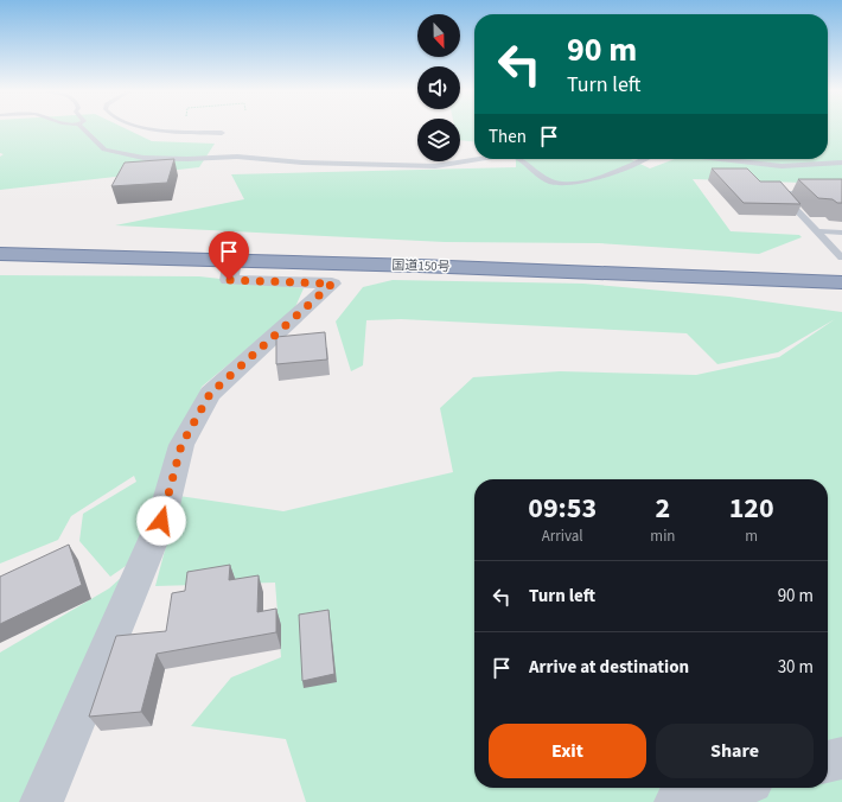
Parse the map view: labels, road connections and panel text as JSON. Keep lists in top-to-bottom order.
{
  "streets": {
    "highway": ["国道150号"]
  },
  "north": "bottom",
  "page": {
    "turn": ["90 m", "Turn left"],
    "then": "Then",
    "eta": [
      "09:53",
      "Arrival",
      "2",
      "min",
      "120",
      "m"
    ],
    "list": [
      {
        "name": "Turn left",
        "value": "90 m"
      },
      {
        "name": "Arrive at destination",
        "value": "30 m"
      }
    ],
    "buttons": ["Exit", "Share"]
  }
}
